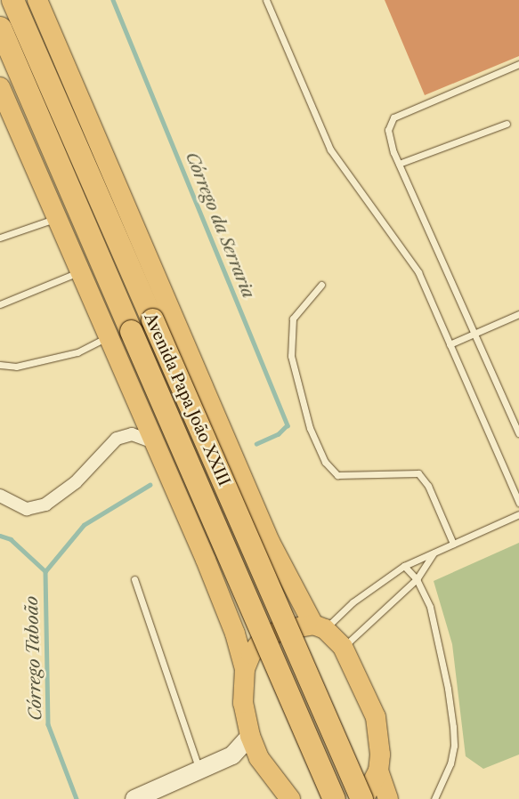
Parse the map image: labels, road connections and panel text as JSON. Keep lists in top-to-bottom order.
{
  "streets": {
    "highway": ["Avenida Papa João XXIII"]
  },
  "water": ["Córrego da Serraria", "Córrego Taboão"]
}
